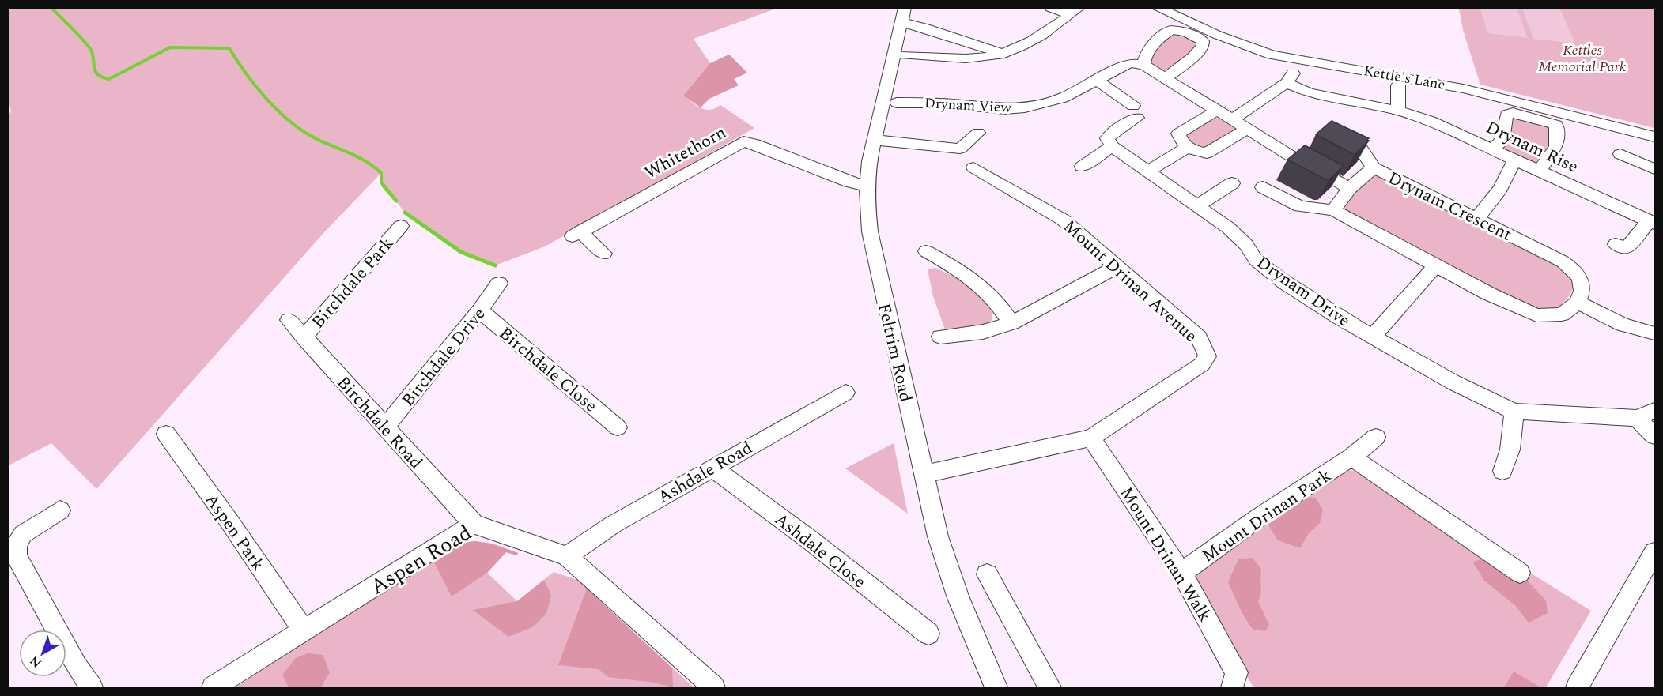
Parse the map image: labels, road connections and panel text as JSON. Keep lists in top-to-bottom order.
{
  "streets": {
    "street": [
      "Kettle's Lane",
      "Drynam View",
      "Drynam Rise",
      "Whitethorn",
      "Drynam Crescent",
      "Mount Drinan Avenue",
      "Birchdale Park",
      "Drynam Drive",
      "Feltrim Road",
      "Birchdale Drive",
      "Birchdale Close",
      "Birchdale Road",
      "Ashdale Road",
      "Mount Drinan Park",
      "Aspen Park",
      "Ashdale Close",
      "Mount Drinan Walk",
      "Aspen Road"
    ]
  },
  "crossings": [
    ["Whitethorn", "Feltrim Road"],
    ["Mount Drinan Avenue", "Feltrim Road"],
    ["Mount Drinan Avenue", "Mount Drinan Walk"],
    ["Birchdale Park", "Birchdale Road"],
    ["Birchdale Drive", "Birchdale Close"],
    ["Birchdale Drive", "Birchdale Road"],
    ["Birchdale Road", "Aspen Road"],
    ["Ashdale Road", "Ashdale Close"],
    ["Ashdale Road", "Aspen Road"],
    ["Mount Drinan Park", "Mount Drinan Walk"],
    ["Aspen Park", "Aspen Road"]
  ],
  "parks": ["Kettles Memorial Park"],
  "north": "bottom left"
}
